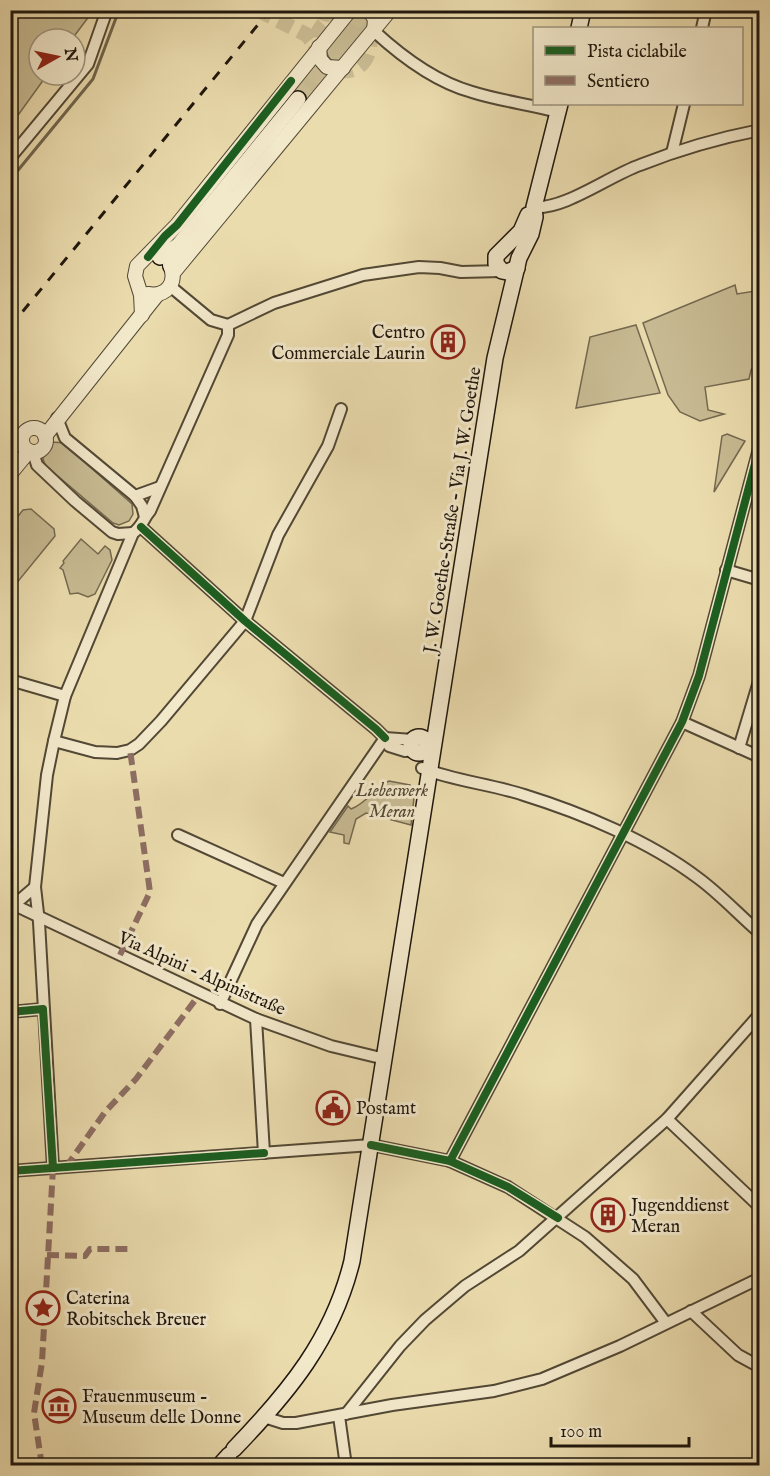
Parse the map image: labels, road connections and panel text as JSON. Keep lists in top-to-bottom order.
{
  "streets": {
    "main road": ["J. W. Goethe-Straße - Via J. W. Goethe"],
    "street": ["Via Alpini - Alpinistraße"]
  },
  "parks": ["Liebeswerk Meran"],
  "places": {
    "building": ["Centro Commerciale Laurin", "Jugenddienst Meran"],
    "public building": ["Postamt"],
    "place": ["Caterina Robitschek Breuer"],
    "museum": ["Frauenmuseum - Museum delle Donne"]
  },
  "legend": ["Pista ciclabile", "Sentiero"],
  "scale_bar": "100 m",
  "north": "right"
}
